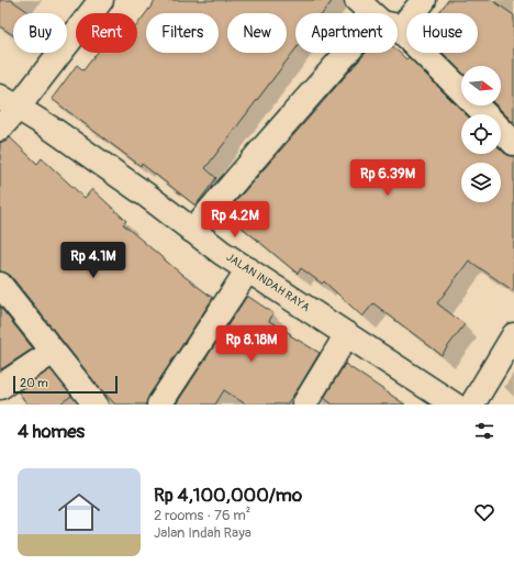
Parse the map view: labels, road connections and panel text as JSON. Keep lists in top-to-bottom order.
{
  "streets": {
    "street": ["JALAN INDAH RAYA"]
  },
  "scale_bar": "20 m",
  "north": "right",
  "page": {
    "chip": [
      "Buy",
      "Rent",
      "Filters",
      "New",
      "Apartment",
      "House"
    ],
    "price": [
      "Rp 6.39M",
      "Rp 4.2M",
      "Rp 4.1M",
      "Rp 8.18M"
    ],
    "scale": "20 m",
    "heading": "4 homes",
    "list": [
      {
        "name": "Rp 4,100,000/mo",
        "note": "2 rooms · 76 m² · Jalan Indah Raya"
      }
    ]
  }
}
